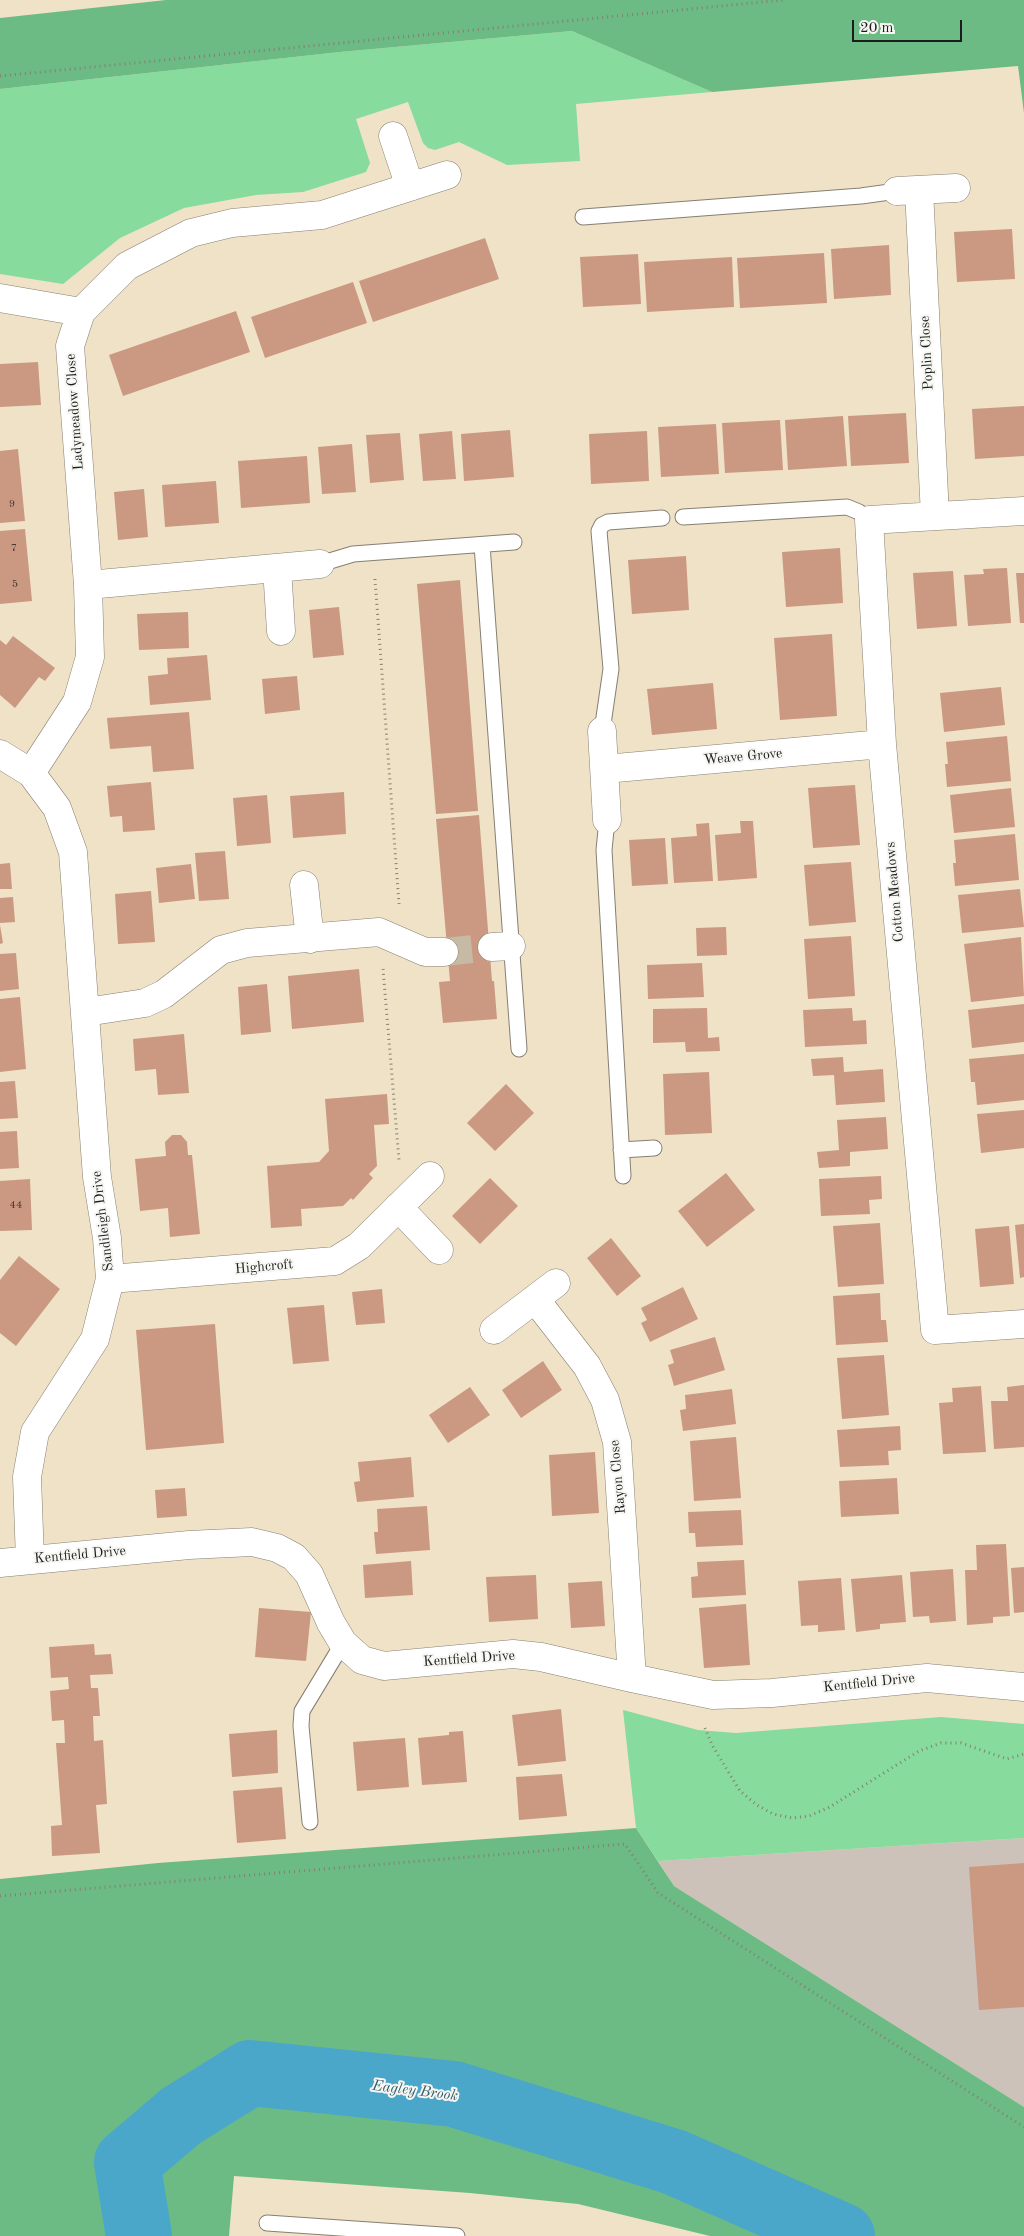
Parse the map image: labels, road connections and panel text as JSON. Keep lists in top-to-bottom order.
{
  "streets": {
    "street": [
      "Poplin Close",
      "Ladymeadow Close",
      "Weave Grove",
      "Cotton Meadows",
      "Sandileigh Drive",
      "Highcroft",
      "Rayon Close",
      "Kentfield Drive"
    ]
  },
  "crossings": [
    ["Ladymeadow Close", "Sandileigh Drive"],
    ["Weave Grove", "Cotton Meadows"],
    ["Sandileigh Drive", "Highcroft"],
    ["Sandileigh Drive", "Kentfield Drive"],
    ["Rayon Close", "Kentfield Drive"]
  ],
  "water": ["Eagley Brook"],
  "house_numbers": [
    "9",
    "7",
    "5",
    "44"
  ],
  "scale_bar": "20 m"
}
